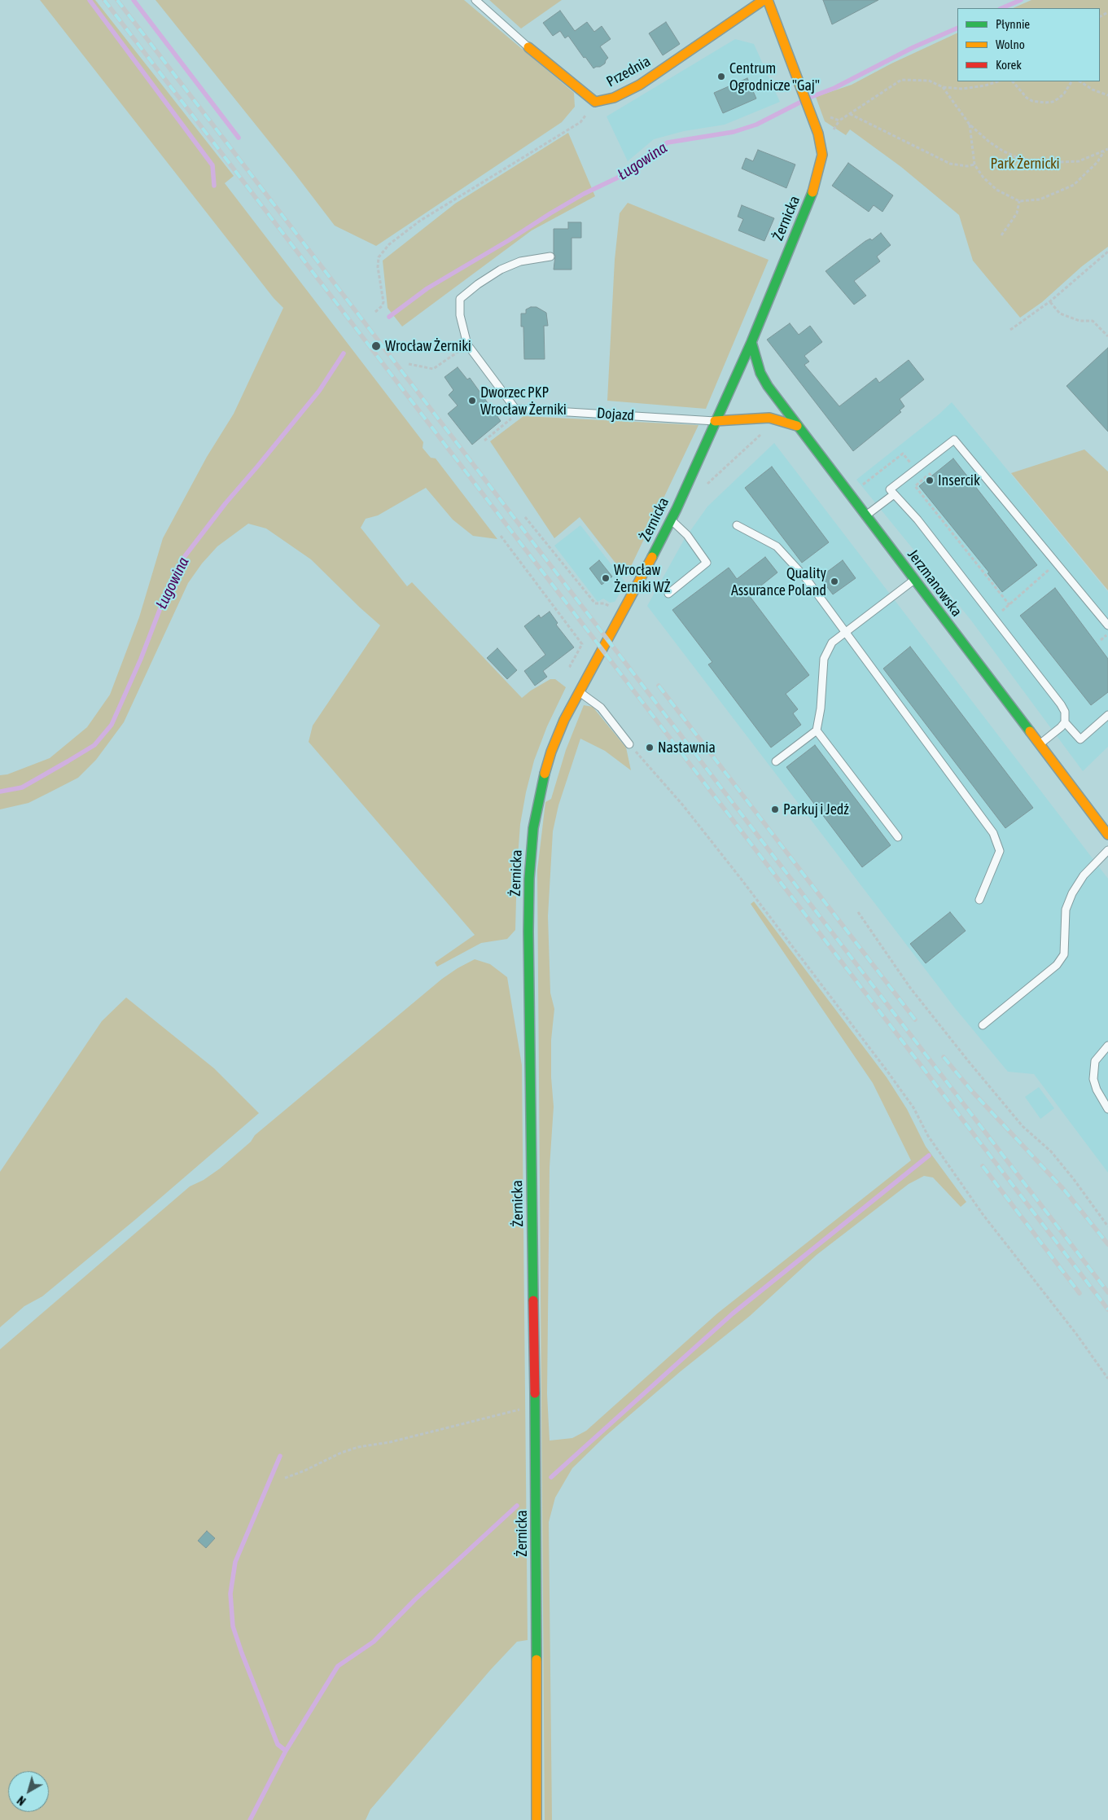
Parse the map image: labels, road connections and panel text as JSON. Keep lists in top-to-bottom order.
{
  "streets": {
    "street": ["Przednia", "Żernicka", "Jerzmanowska"],
    "lane": ["Dojazd"]
  },
  "crossings": [
    ["Żernicka", "Dojazd"],
    ["Żernicka", "Jerzmanowska"]
  ],
  "water": ["Ługowina"],
  "parks": ["Park Żernicki"],
  "places": [
    "Centrum Ogrodnicze \"Gaj\"",
    "Wrocław Żerniki",
    "Dworzec PKP Wrocław Żerniki",
    "Insercik",
    "Wrocław Żerniki WŻ",
    "Quality Assurance Poland",
    "Nastawnia",
    "Parkuj i Jedź"
  ],
  "legend": ["Płynnie", "Wolno", "Korek"],
  "north": "bottom left"
}
